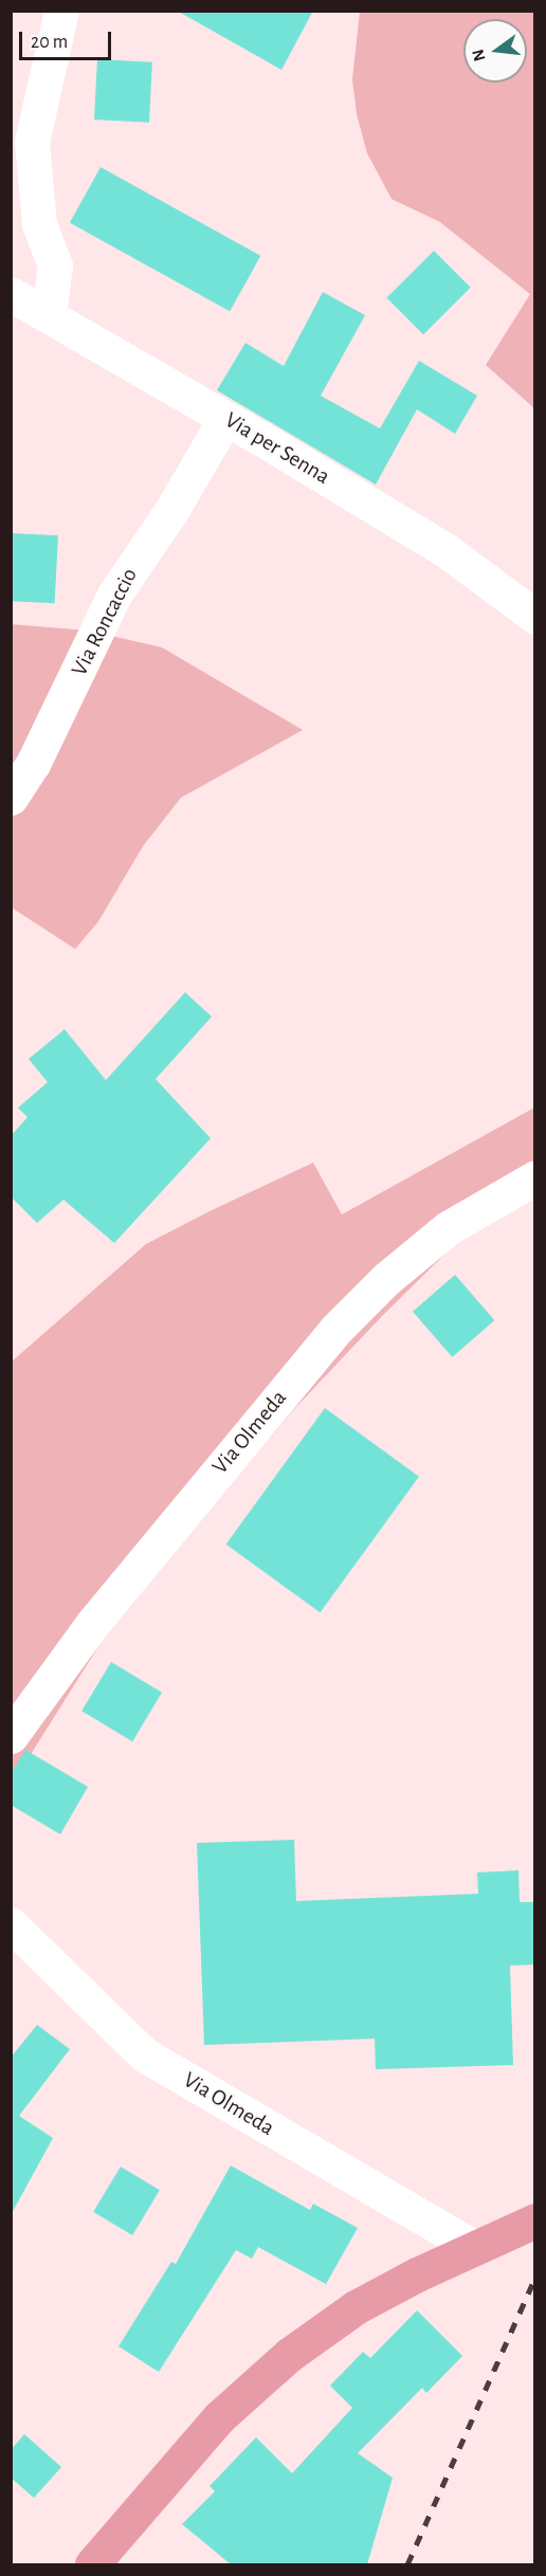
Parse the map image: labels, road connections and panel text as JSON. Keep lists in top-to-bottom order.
{
  "streets": {
    "street": ["Via per Senna", "Via Roncaccio", "Via Olmeda"]
  },
  "crossings": [
    ["Via per Senna", "Via Roncaccio"]
  ],
  "scale_bar": "20 m",
  "north": "left"
}
